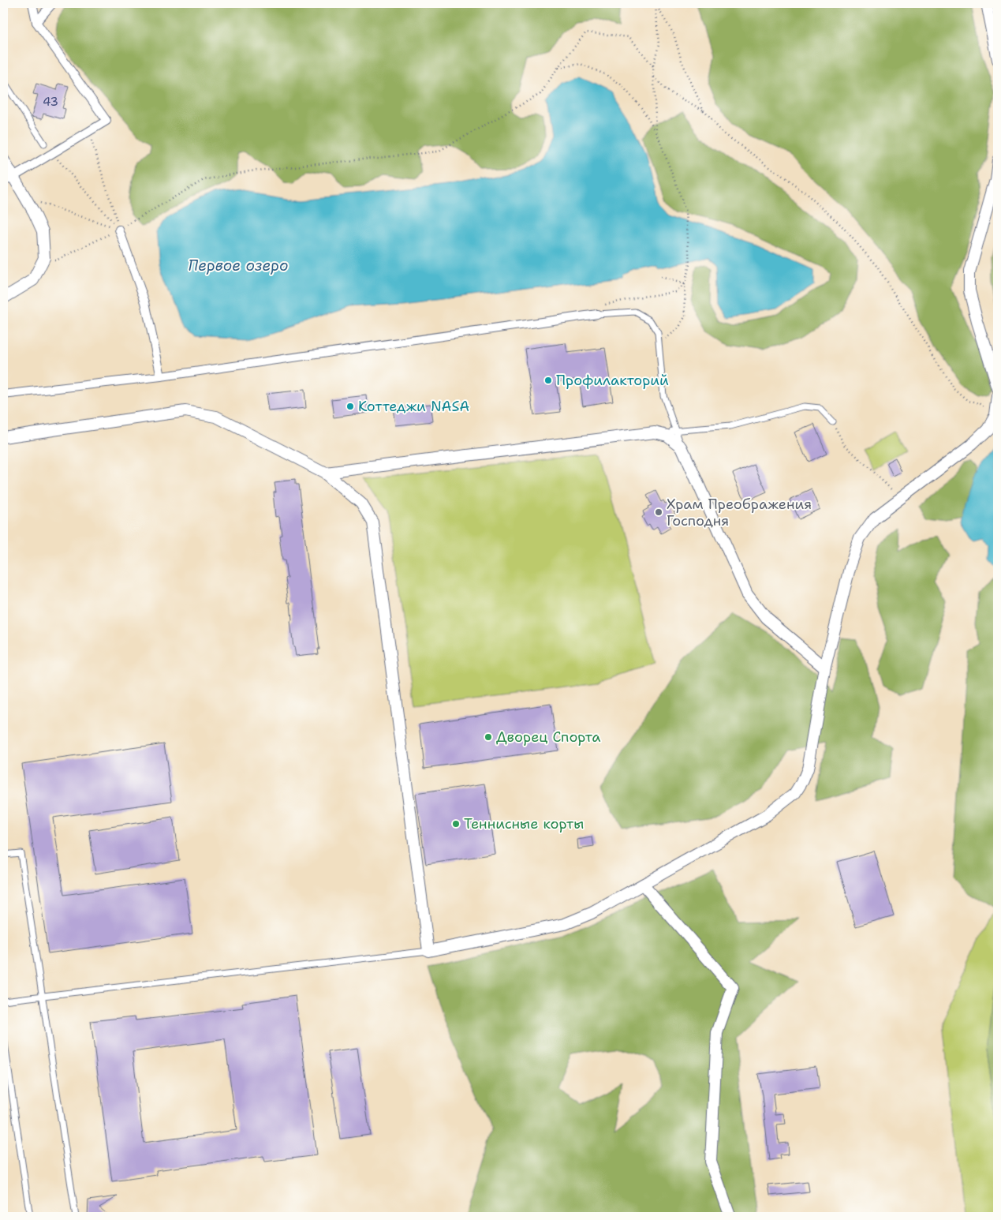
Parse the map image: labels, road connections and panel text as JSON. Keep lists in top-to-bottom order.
{
  "water": ["Первое озеро"],
  "places": [
    "Профилакторий",
    "Коттеджи NASA",
    "Храм Преображения Господня",
    "Дворец Спорта",
    "Теннисные корты"
  ],
  "house_numbers": ["43"]
}
